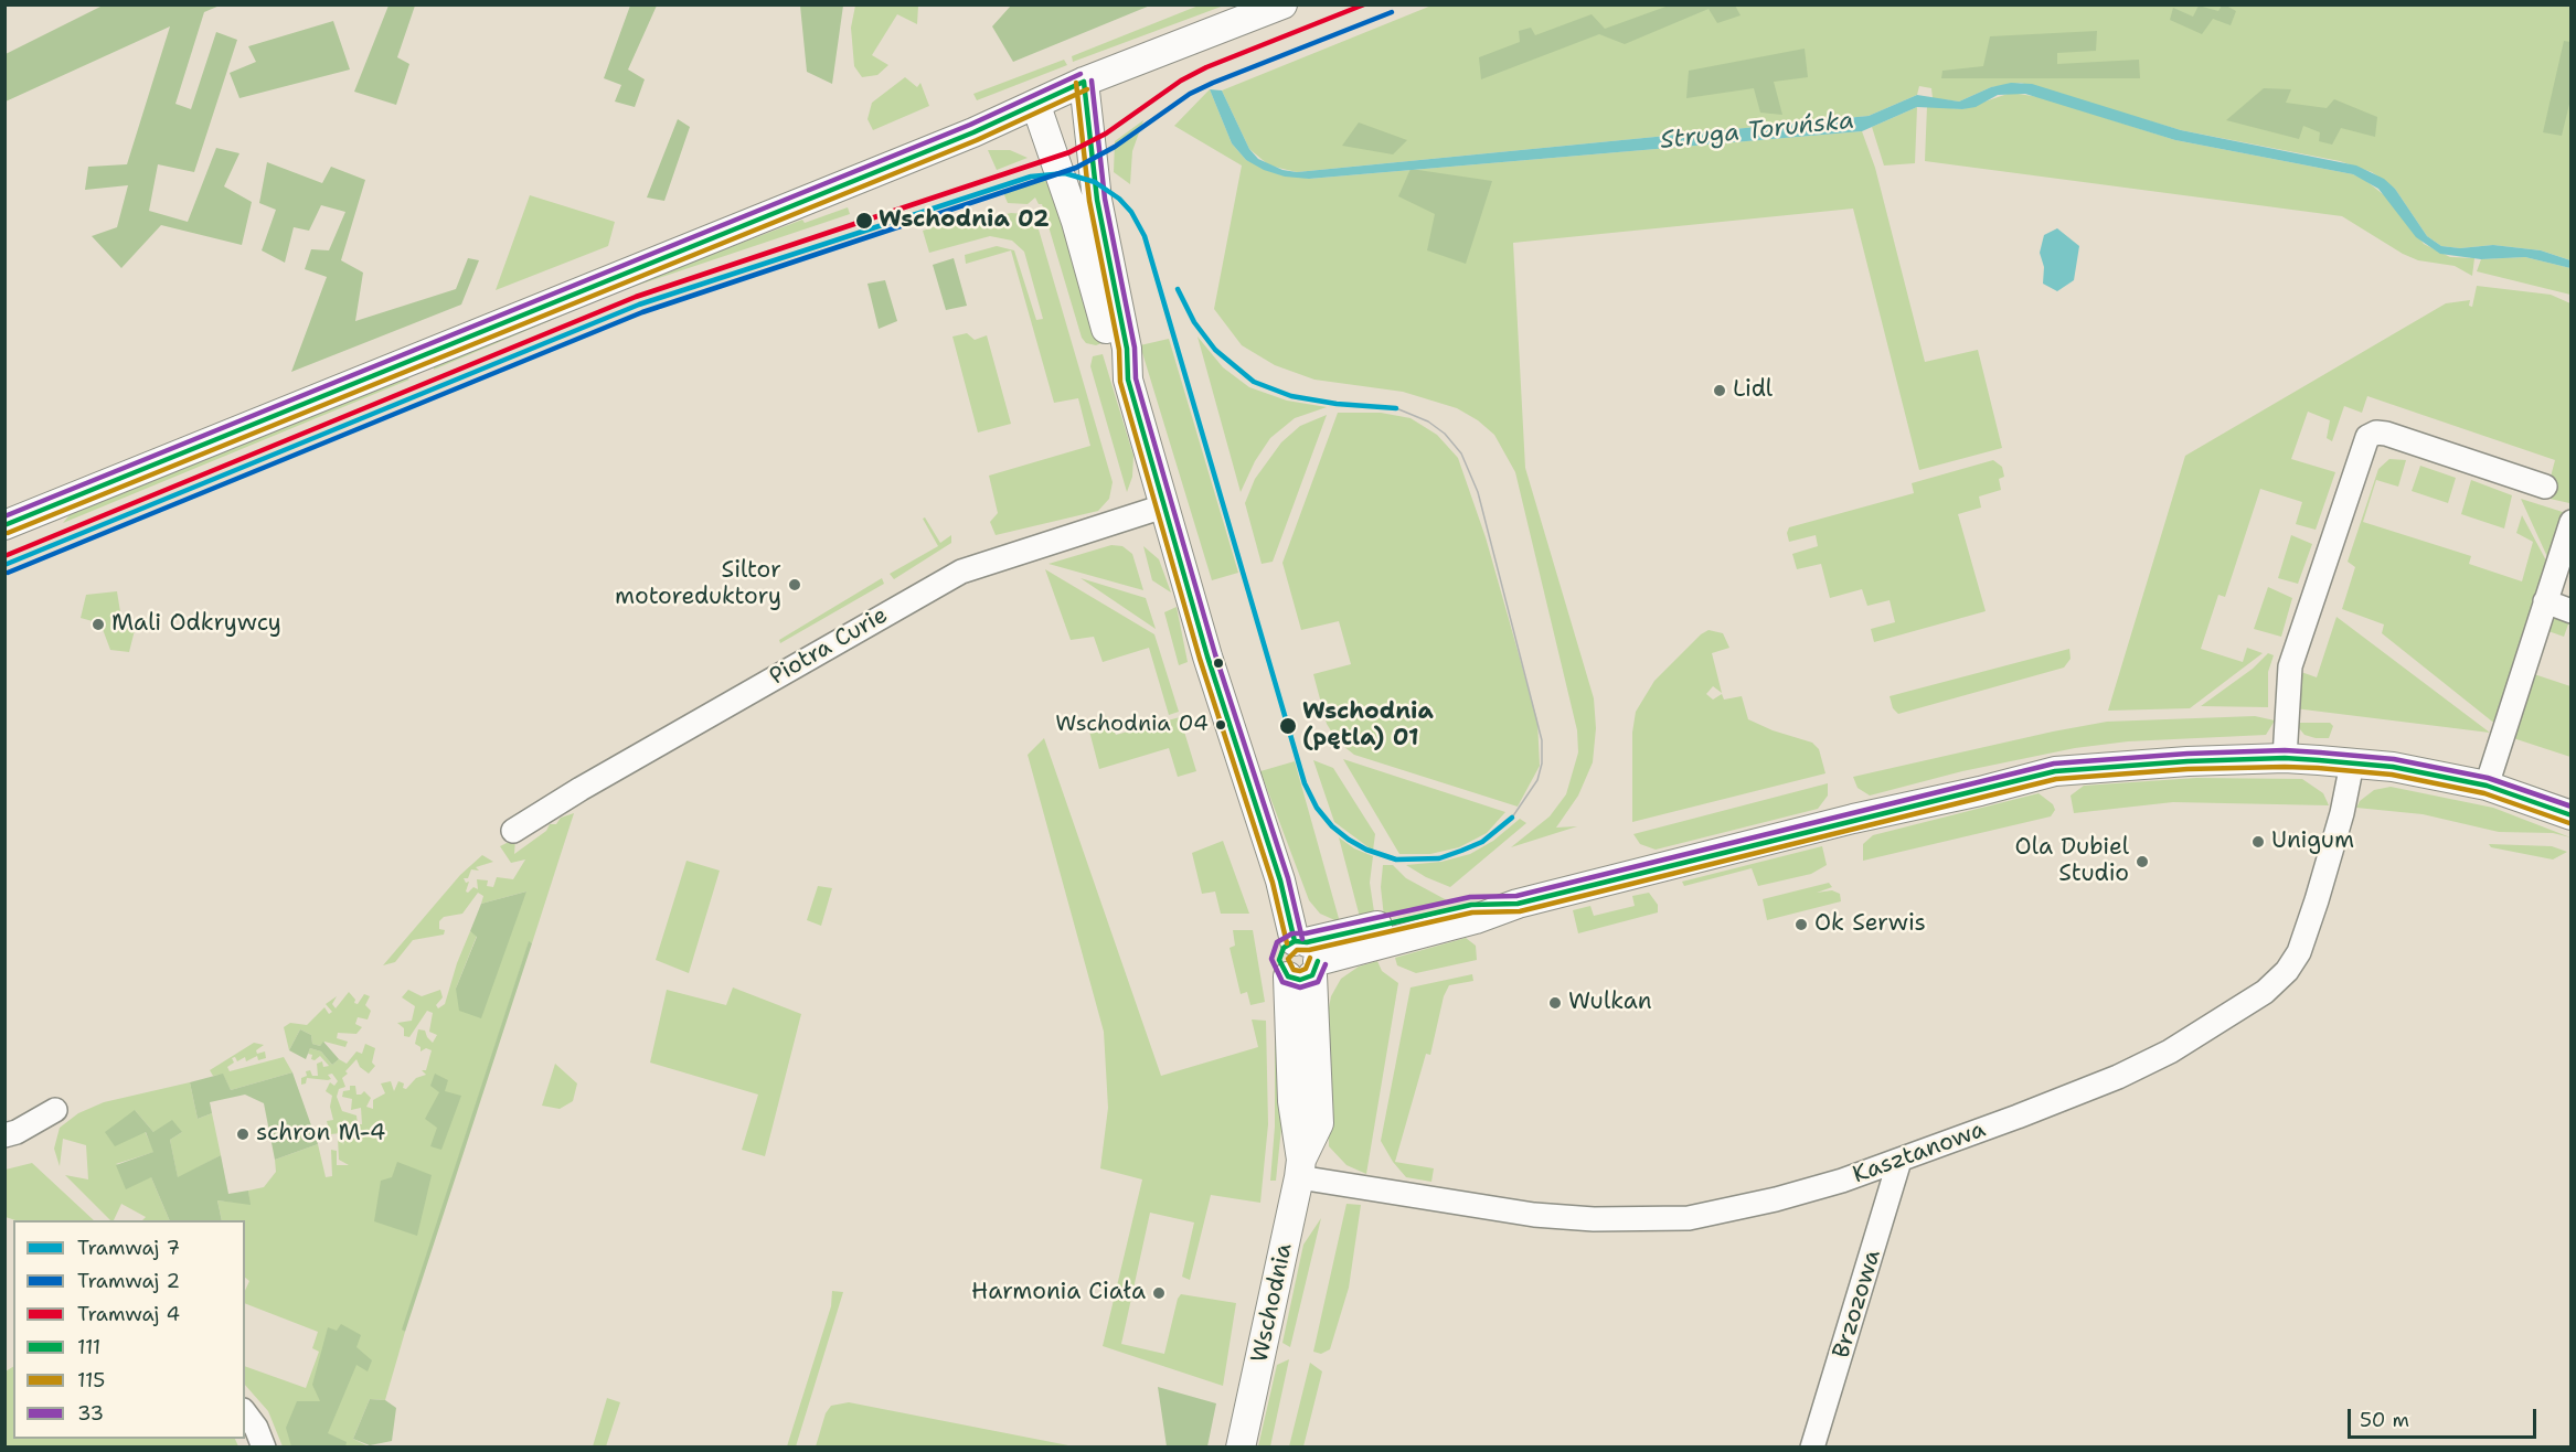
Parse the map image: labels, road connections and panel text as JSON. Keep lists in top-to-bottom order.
{
  "streets": {
    "street": [
      "Piotra Curie",
      "Kasztanowa",
      "Wschodnia",
      "Brzozowa"
    ]
  },
  "crossings": [
    ["Piotra Curie", "Wschodnia"],
    ["Kasztanowa", "Wschodnia"],
    ["Kasztanowa", "Brzozowa"]
  ],
  "water": ["Struga Toruńska"],
  "places": [
    "Wschodnia 02",
    "Lidl",
    "Siltor motoreduktory",
    "Mali Odkrywcy",
    "Wschodnia 04",
    "Wschodnia (pętla) 01",
    "Unigum",
    "Ola Dubiel Studio",
    "Ok Serwis",
    "Wulkan",
    "schron M-4",
    "Harmonia Ciała"
  ],
  "lines": [
    "tram line 4",
    "tram line 2",
    "transit line 33",
    "transit line 111",
    "transit line 115",
    "tram line 7"
  ],
  "legend": [
    "Tramwaj 7",
    "Tramwaj 2",
    "Tramwaj 4",
    "111",
    "115",
    "33"
  ],
  "scale_bar": "50 m"
}
